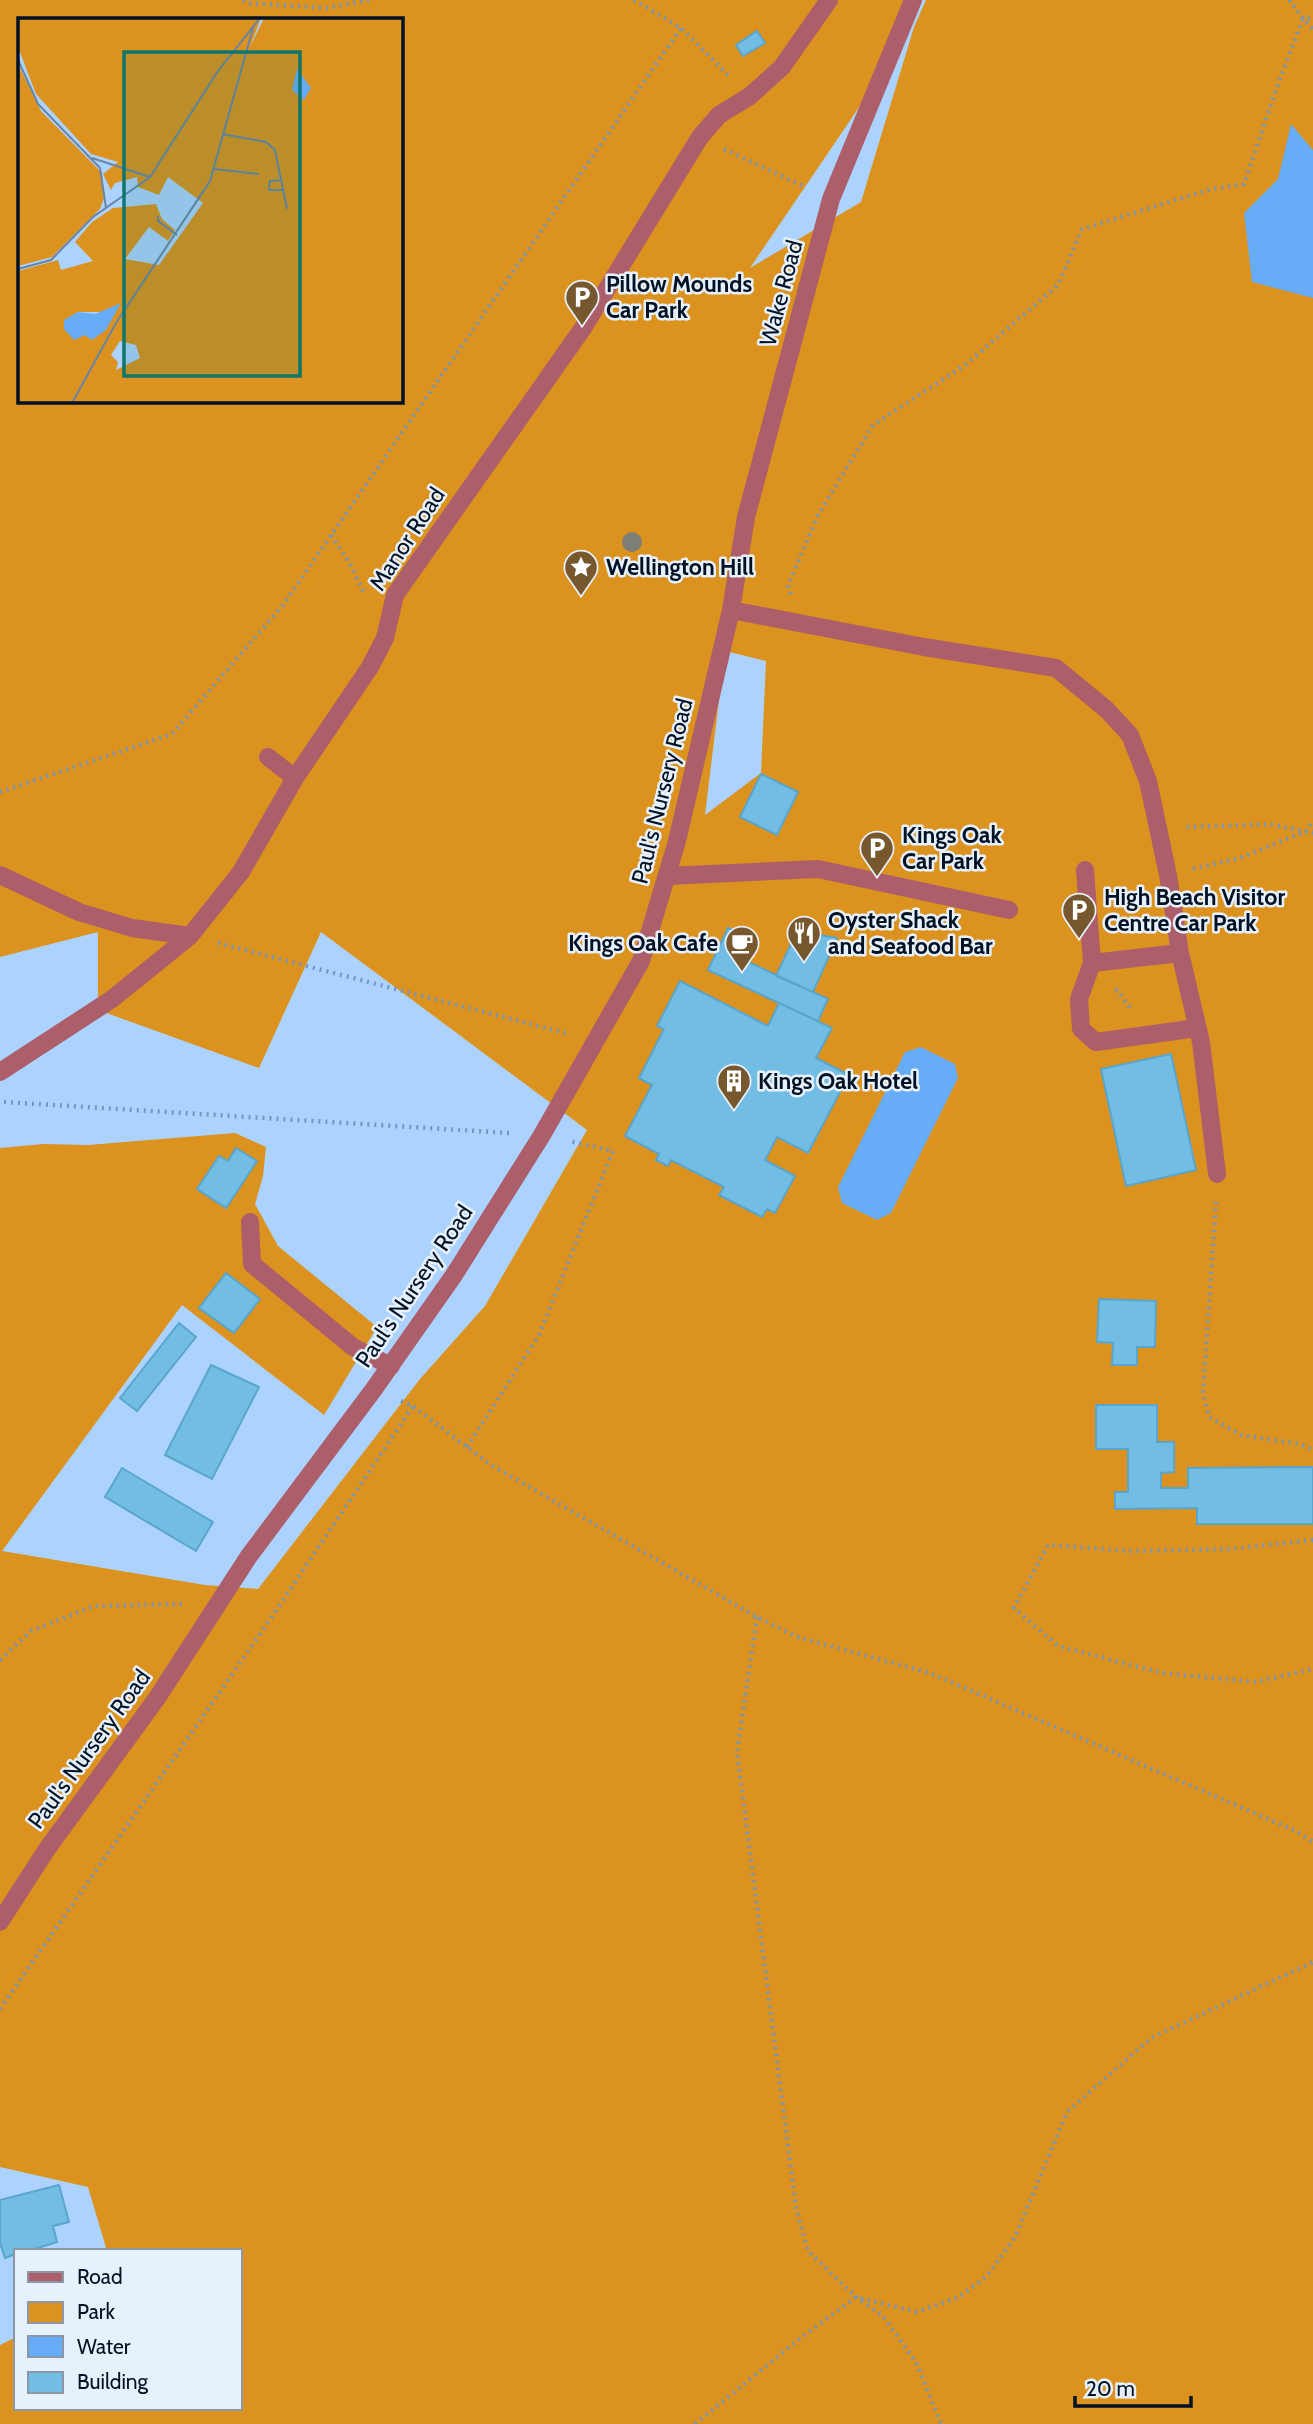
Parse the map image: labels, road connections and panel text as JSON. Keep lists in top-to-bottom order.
{
  "streets": {
    "street": ["Wake Road", "Manor Road", "Paul's Nursery Road"]
  },
  "crossings": [
    ["Wake Road", "Paul's Nursery Road"]
  ],
  "places": {
    "parking": ["Pillow Mounds Car Park", "Kings Oak Car Park", "High Beach Visitor Centre Car Park"],
    "place": ["Wellington Hill"],
    "restaurant": ["Oyster Shack and Seafood Bar"],
    "cafe": ["Kings Oak Cafe"],
    "building": ["Kings Oak Hotel"]
  },
  "legend": [
    "Road",
    "Park",
    "Water",
    "Building"
  ],
  "scale_bar": "20 m"
}
